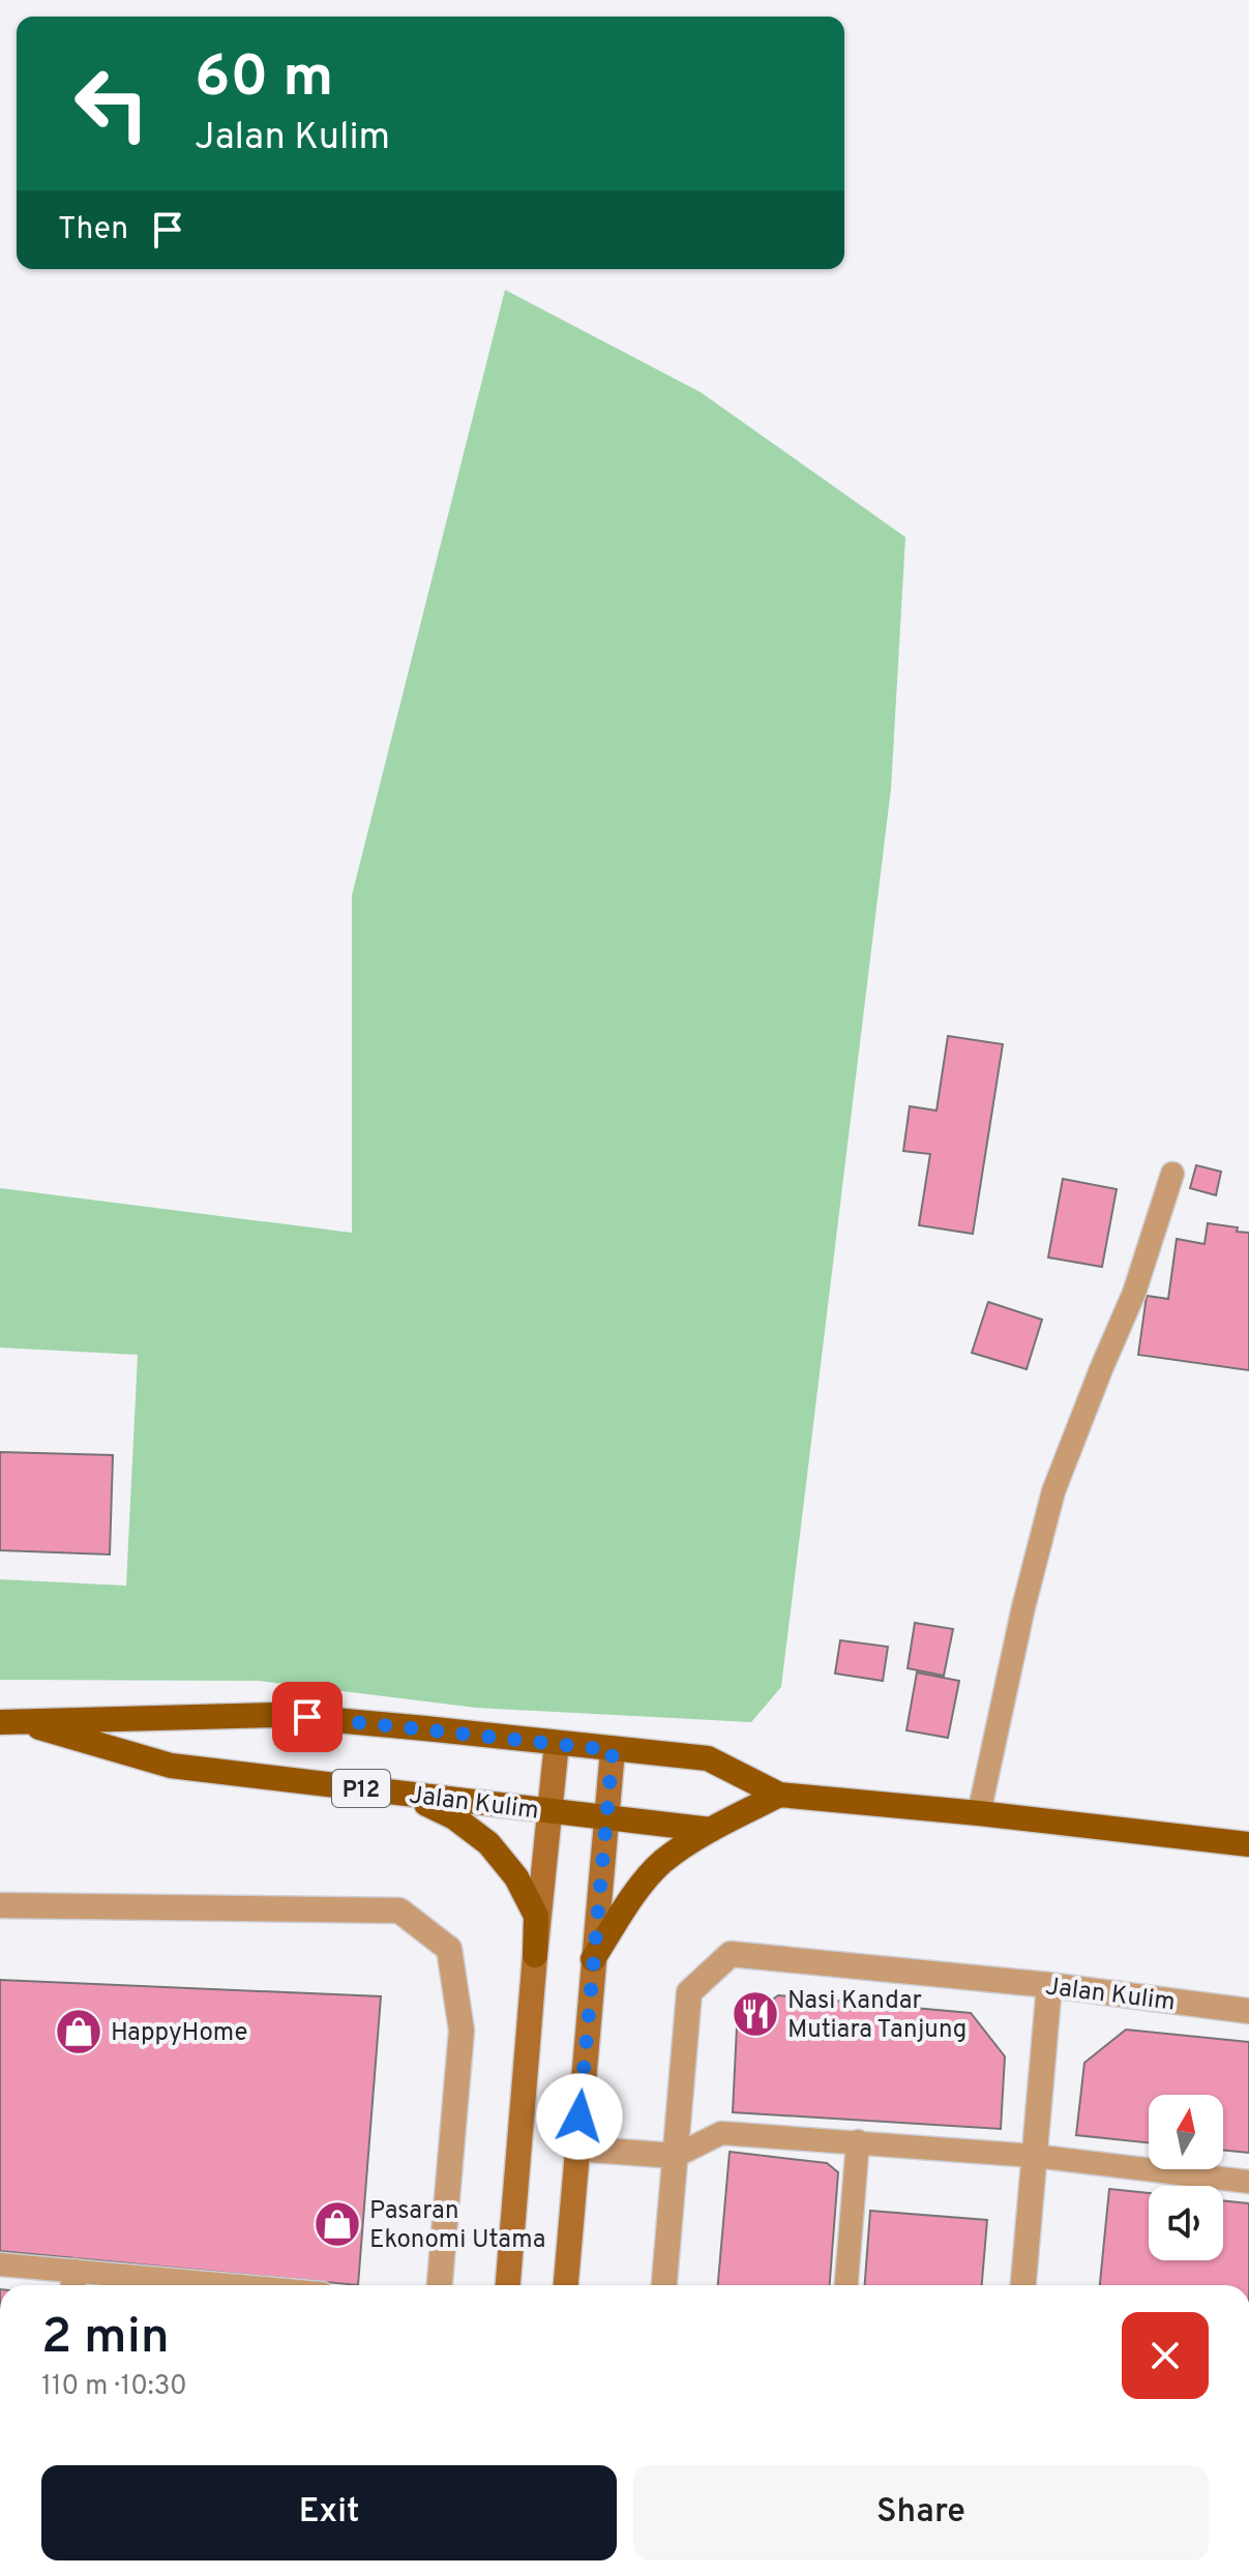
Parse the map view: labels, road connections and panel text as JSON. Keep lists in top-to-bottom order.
{
  "streets": {
    "main road": ["P12", "Jalan Kulim"]
  },
  "places": {
    "restaurant": ["Nasi Kandar Mutiara Tanjung"],
    "shop": ["HappyHome", "Pasaran Ekonomi Utama"]
  },
  "north": "top",
  "page": {
    "turn": ["60 m", "Jalan Kulim"],
    "then": "Then",
    "heading": ["2 min", "110 m · 10:30"],
    "buttons": ["Exit", "Share"]
  }
}
